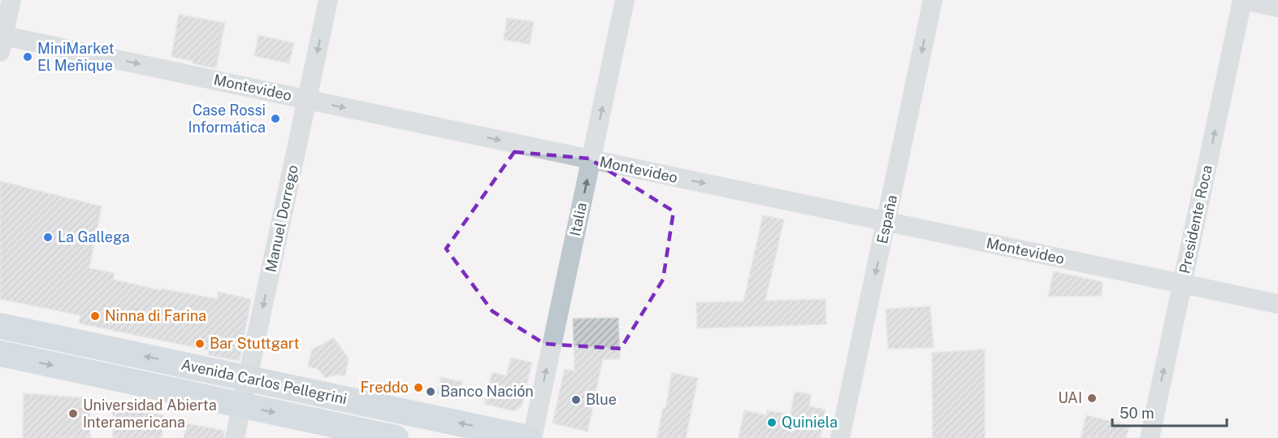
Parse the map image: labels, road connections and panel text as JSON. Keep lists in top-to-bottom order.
{
  "streets": {
    "main road": ["Avenida Carlos Pellegrini"],
    "street": [
      "Montevideo",
      "Manuel Dorrego",
      "Italia",
      "España",
      "Presidente Roca"
    ]
  },
  "crossings": [
    ["Montevideo", "Manuel Dorrego"],
    ["Montevideo", "Italia"],
    ["Montevideo", "España"],
    ["Montevideo", "Presidente Roca"],
    ["Manuel Dorrego", "Avenida Carlos Pellegrini"],
    ["Italia", "Avenida Carlos Pellegrini"]
  ],
  "one_way": [
    "Montevideo",
    "Manuel Dorrego",
    "Italia",
    "España",
    "Presidente Roca"
  ],
  "places": [
    "MiniMarket El Meñique",
    "Case Rossi Informática",
    "La Gallega",
    "Ninna di Farina",
    "Bar Stuttgart",
    "Freddo",
    "Banco Nación",
    "UAI",
    "Blue",
    "Universidad Abierta Interamericana",
    "Quiniela"
  ],
  "scale_bar": "50 m"
}
